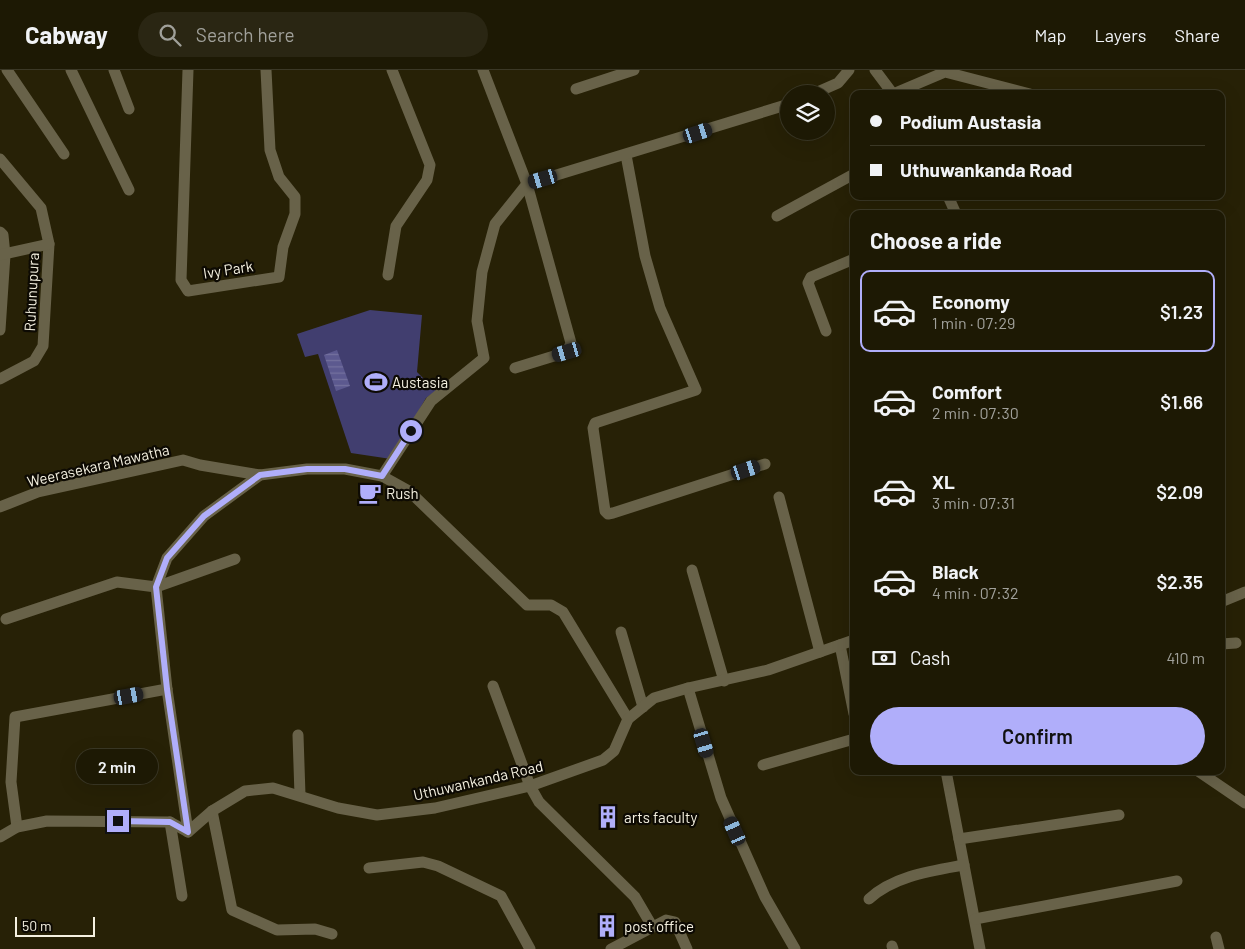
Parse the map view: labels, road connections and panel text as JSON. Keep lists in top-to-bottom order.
{
  "streets": {
    "street": [
      "Ivy Park",
      "Ruhunupura",
      "Weerasekara Mawatha",
      "Uthuwankanda Road"
    ]
  },
  "crossings": [
    ["Weerasekara Mawatha", "Uthuwankanda Road"]
  ],
  "places": {
    "sports": ["Austasia"],
    "cafe": ["Rush"],
    "building": ["arts faculty", "post office"]
  },
  "scale_bar": "50 m",
  "page": {
    "header": "Cabway",
    "search": "Search here",
    "nav": ["Map", "Layers", "Share"],
    "banner": ["Podium Austasia", "Uthuwankanda Road"],
    "heading": "Choose a ride",
    "list": [
      {
        "name": "Economy",
        "note": "1 min · 07:29",
        "value": "$1.23"
      },
      {
        "name": "Comfort",
        "note": "2 min · 07:30",
        "value": "$1.66"
      },
      {
        "name": "XL",
        "note": "3 min · 07:31",
        "value": "$2.09"
      },
      {
        "name": "Black",
        "note": "4 min · 07:32",
        "value": "$2.35"
      }
    ],
    "pay": ["Cash", "410 m"],
    "buttons": "Confirm",
    "bubble": "2 min",
    "scale": "50 m"
  }
}
